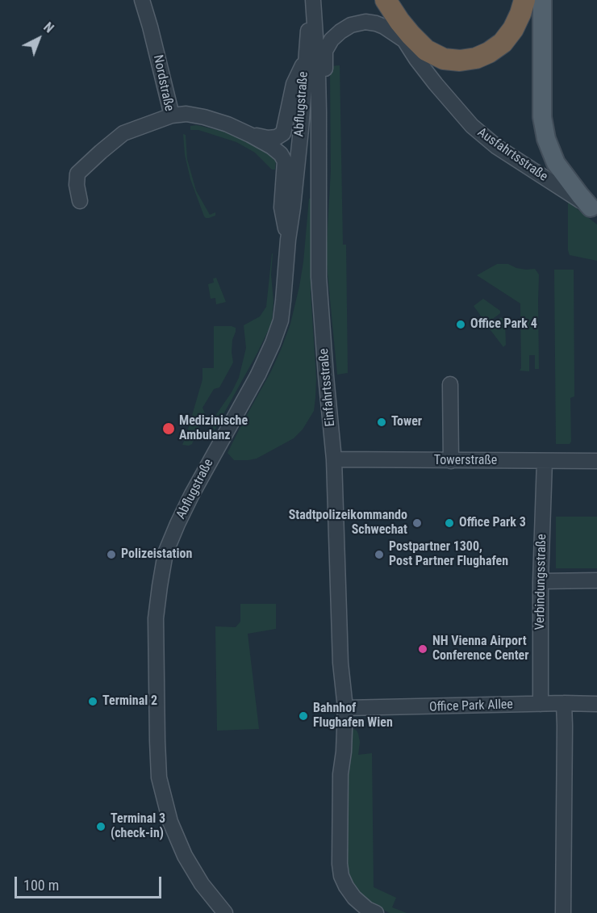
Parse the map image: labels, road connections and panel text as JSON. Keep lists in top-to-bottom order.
{
  "streets": {
    "street": [
      "Nordstraße",
      "Abflugstraße",
      "Ausfahrtsstraße",
      "Einfahrtsstraße",
      "Towerstraße",
      "Verbindungsstraße",
      "Office Park Allee"
    ]
  },
  "crossings": [
    ["Abflugstraße", "Einfahrtsstraße"],
    ["Einfahrtsstraße", "Towerstraße"],
    ["Einfahrtsstraße", "Office Park Allee"],
    ["Towerstraße", "Verbindungsstraße"],
    ["Verbindungsstraße", "Office Park Allee"]
  ],
  "places": [
    "Office Park 4",
    "Tower",
    "Medizinische Ambulanz",
    "Stadtpolizeikommando Schwechat",
    "Office Park 3",
    "Polizeistation",
    "Postpartner 1300, Post Partner Flughafen",
    "NH Vienna Airport Conference Center",
    "Terminal 2",
    "Bahnhof Flughafen Wien",
    "Terminal 3 (check-in)"
  ],
  "scale_bar": "100 m",
  "north": "top right"
}
